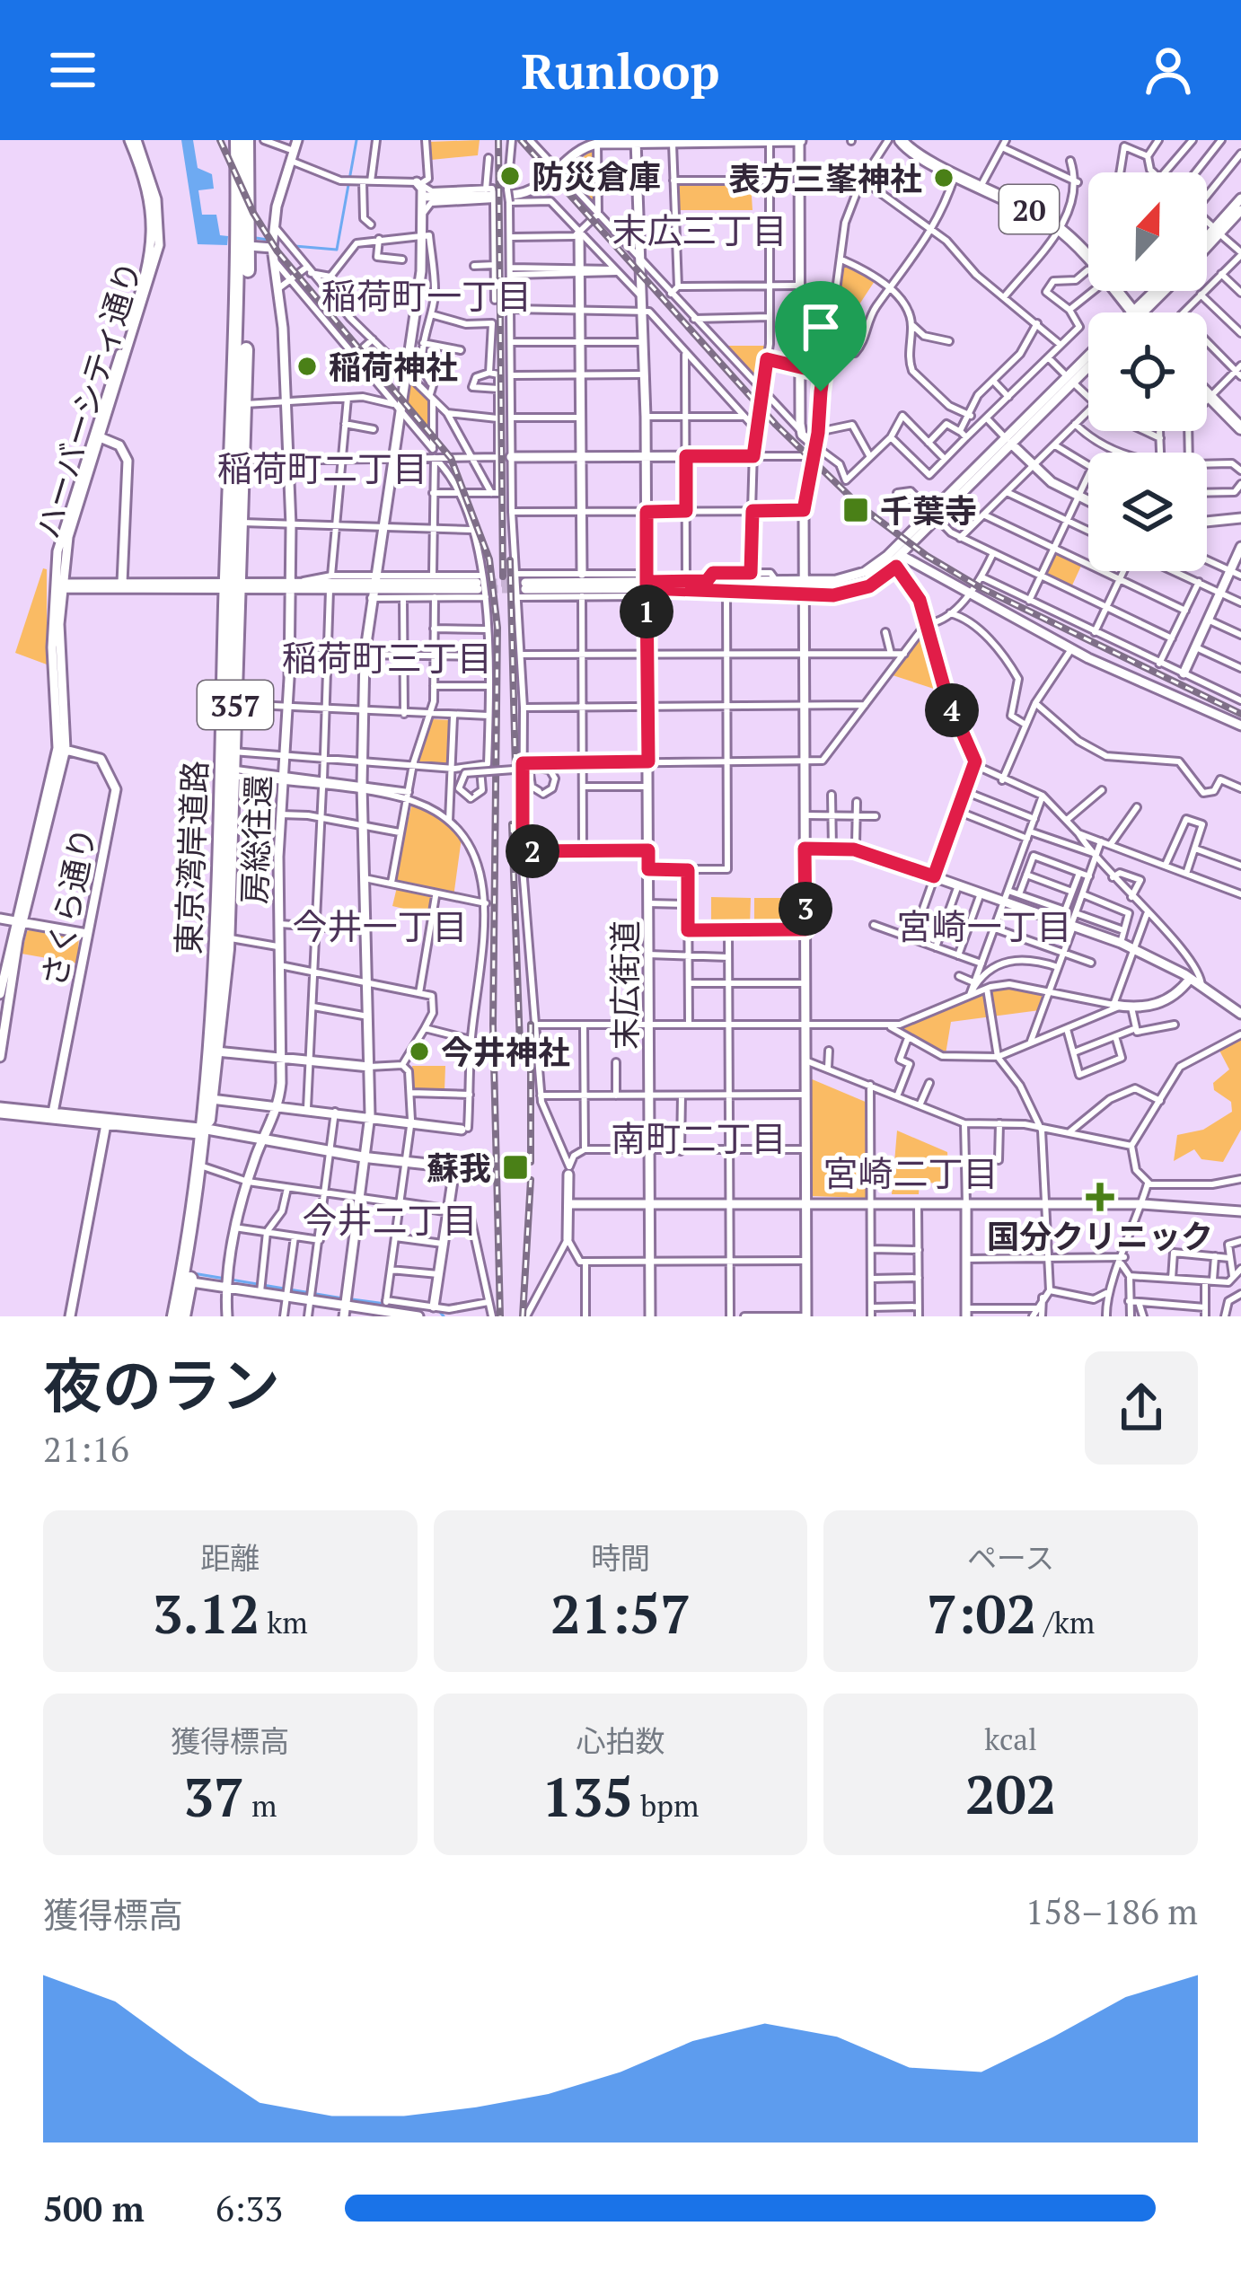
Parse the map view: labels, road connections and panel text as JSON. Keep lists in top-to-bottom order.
{
  "streets": {
    "highway": ["357", "東京湾岸道路"],
    "main road": ["20"],
    "street": [
      "ハーバーシティ通り",
      "房総往還",
      "さくら通り",
      "末広街道"
    ]
  },
  "crossings": [
    ["ハーバーシティ通り", "さくら通り"]
  ],
  "districts": [
    "末広三丁目",
    "稲荷町一丁目",
    "稲荷町二丁目",
    "稲荷町三丁目",
    "今井一丁目",
    "宮崎一丁目",
    "南町二丁目",
    "宮崎二丁目",
    "今井二丁目"
  ],
  "places": {
    "other": [
      "防災倉庫",
      "表方三峯神社",
      "稲荷神社",
      "今井神社"
    ],
    "transit": ["千葉寺", "蘇我"],
    "health": ["国分クリニック"]
  },
  "north": "top",
  "page": {
    "header": "Runloop",
    "pins": [
      "1",
      "4",
      "2",
      "3"
    ],
    "heading": ["夜のラン", "21:16"],
    "stats": [
      ["距離", "3.12 km"],
      ["時間", "21:57"],
      ["ペース", "7:02 /km"],
      ["獲得標高", "37 m"],
      ["心拍数", "135 bpm"],
      ["kcal", "202"]
    ],
    "chart": ["獲得標高", "158–186 m"],
    "list": [
      {
        "name": "500 m",
        "note": "6:33"
      }
    ]
  }
}
